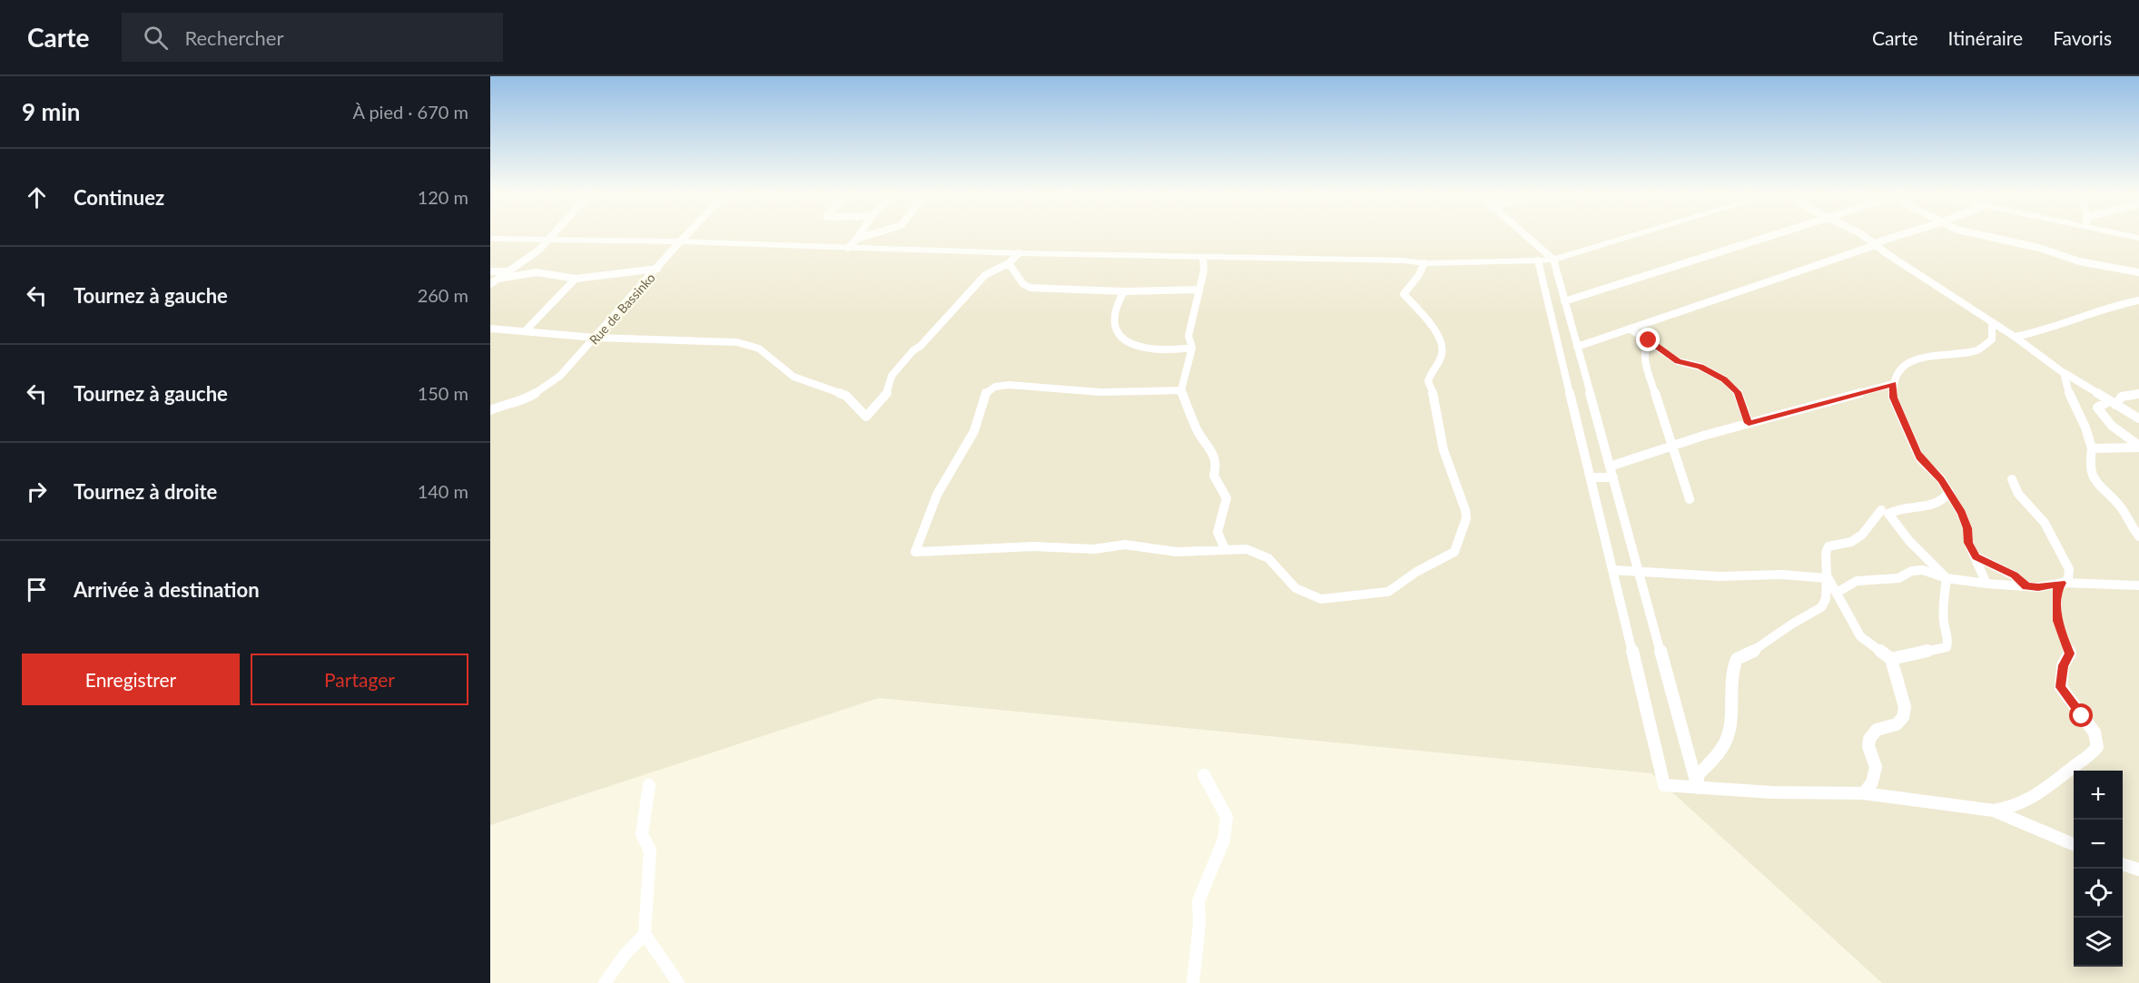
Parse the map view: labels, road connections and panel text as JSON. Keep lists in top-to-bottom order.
{
  "streets": {
    "street": ["Rue de Bassinko"]
  },
  "page": {
    "header": "Carte",
    "search": "Rechercher",
    "nav": ["Carte", "Itinéraire", "Favoris"],
    "heading": ["9 min", "À pied · 670 m"],
    "list": [
      ["Continuez", "120 m"],
      ["Tournez à gauche", "260 m"],
      ["Tournez à gauche", "150 m"],
      ["Tournez à droite", "140 m"],
      "Arrivée à destination"
    ],
    "buttons": ["Enregistrer", "Partager"],
    "map_buttons": ["+", "−"]
  }
}
